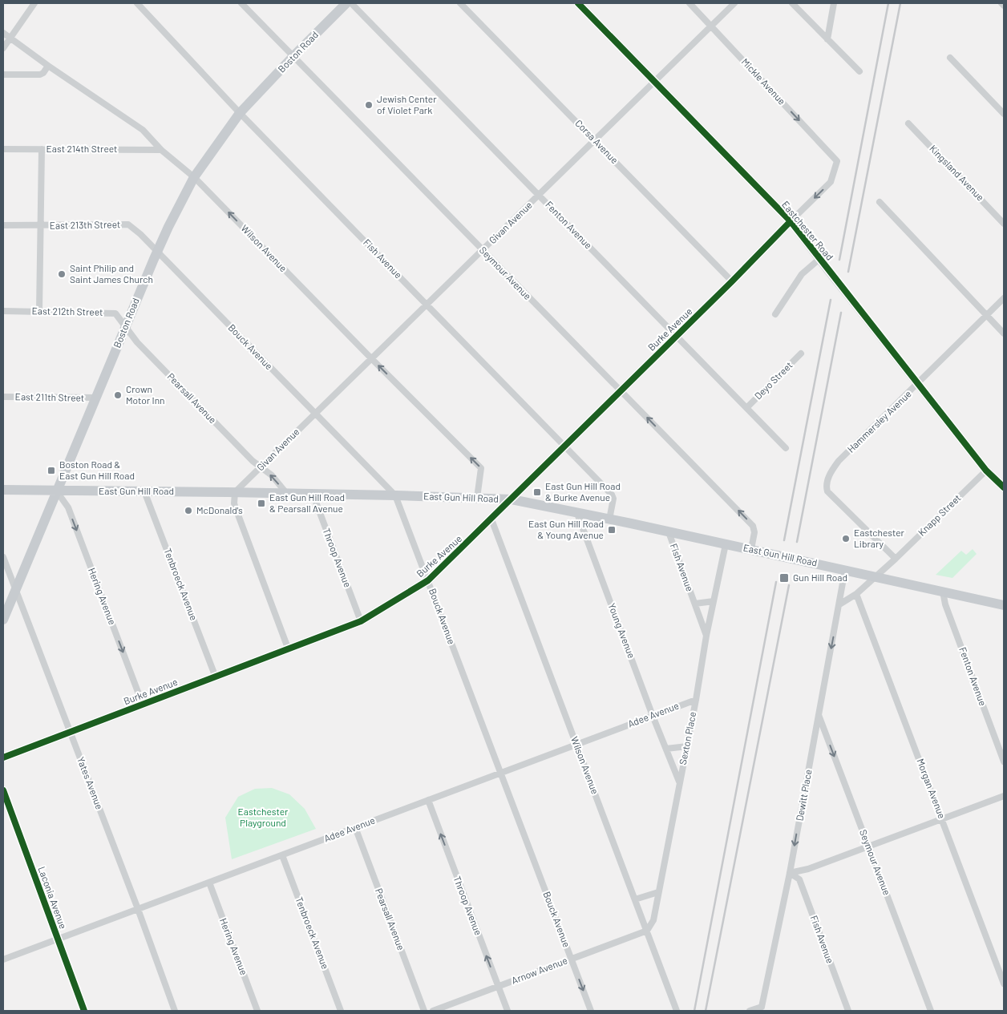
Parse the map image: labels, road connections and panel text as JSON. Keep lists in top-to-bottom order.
{
  "streets": {
    "main road": [
      "Boston Road",
      "Eastchester Road",
      "Burke Avenue",
      "East Gun Hill Road"
    ],
    "street": [
      "Mickle Avenue",
      "Corsa Avenue",
      "East 214th Street",
      "Kingsland Avenue",
      "Givan Avenue",
      "East 213th Street",
      "Fenton Avenue",
      "Wilson Avenue",
      "Fish Avenue",
      "Seymour Avenue",
      "East 212th Street",
      "Bouck Avenue",
      "Deyo Street",
      "East 211th Street",
      "Pearsall Avenue",
      "Hammersley Avenue",
      "Knapp Street",
      "Throop Avenue",
      "Tenbroeck Avenue",
      "Hering Avenue",
      "Young Avenue",
      "Adee Avenue",
      "Sexton Place",
      "Yates Avenue",
      "Morgan Avenue",
      "Dewitt Place",
      "Laconia Avenue",
      "Arnow Avenue"
    ]
  },
  "crossings": [
    ["Boston Road", "East 213th Street"],
    ["Boston Road", "Wilson Avenue"],
    ["Boston Road", "Fish Avenue"],
    ["Boston Road", "Seymour Avenue"],
    ["Boston Road", "East 212th Street"],
    ["Boston Road", "Bouck Avenue"],
    ["Boston Road", "East 211th Street"],
    ["Boston Road", "Pearsall Avenue"],
    ["Boston Road", "East Gun Hill Road"],
    ["Boston Road", "Hering Avenue"],
    ["Boston Road", "Yates Avenue"],
    ["Mickle Avenue", "Givan Avenue"],
    ["Mickle Avenue", "Burke Avenue"],
    ["Corsa Avenue", "Givan Avenue"],
    ["Corsa Avenue", "Burke Avenue"],
    ["East 214th Street", "Wilson Avenue"],
    ["Givan Avenue", "Fenton Avenue"],
    ["Givan Avenue", "Eastchester Road"],
    ["Givan Avenue", "Wilson Avenue"],
    ["Givan Avenue", "Fish Avenue"],
    ["Givan Avenue", "Seymour Avenue"],
    ["Givan Avenue", "Bouck Avenue"],
    ["Givan Avenue", "Pearsall Avenue"],
    ["Givan Avenue", "East Gun Hill Road"],
    ["East 213th Street", "Bouck Avenue"],
    ["Fenton Avenue", "Burke Avenue"],
    ["Fenton Avenue", "Deyo Street"],
    ["Fenton Avenue", "East Gun Hill Road"],
    ["Eastchester Road", "Burke Avenue"],
    ["Eastchester Road", "Hammersley Avenue"],
    ["Eastchester Road", "Knapp Street"],
    ["Wilson Avenue", "Burke Avenue"],
    ["Wilson Avenue", "East Gun Hill Road"],
    ["Wilson Avenue", "Adee Avenue"],
    ["Wilson Avenue", "Sexton Place"],
    ["Wilson Avenue", "Arnow Avenue"],
    ["Fish Avenue", "Burke Avenue"],
    ["Fish Avenue", "East Gun Hill Road"],
    ["Fish Avenue", "Sexton Place"],
    ["Fish Avenue", "Dewitt Place"],
    ["Seymour Avenue", "Burke Avenue"],
    ["Seymour Avenue", "East Gun Hill Road"],
    ["Seymour Avenue", "Dewitt Place"],
    ["East 212th Street", "Pearsall Avenue"],
    ["Burke Avenue", "Bouck Avenue"],
    ["Burke Avenue", "East Gun Hill Road"],
    ["Burke Avenue", "Throop Avenue"],
    ["Burke Avenue", "Tenbroeck Avenue"],
    ["Burke Avenue", "Hering Avenue"],
    ["Burke Avenue", "Yates Avenue"],
    ["Bouck Avenue", "East Gun Hill Road"],
    ["Bouck Avenue", "Adee Avenue"],
    ["Bouck Avenue", "Arnow Avenue"],
    ["Pearsall Avenue", "East Gun Hill Road"],
    ["Pearsall Avenue", "Adee Avenue"],
    ["Hammersley Avenue", "Knapp Street"],
    ["East Gun Hill Road", "Knapp Street"],
    ["East Gun Hill Road", "Throop Avenue"],
    ["East Gun Hill Road", "Tenbroeck Avenue"],
    ["East Gun Hill Road", "Hering Avenue"],
    ["East Gun Hill Road", "Young Avenue"],
    ["East Gun Hill Road", "Sexton Place"],
    ["East Gun Hill Road", "Dewitt Place"],
    ["Throop Avenue", "Adee Avenue"],
    ["Throop Avenue", "Arnow Avenue"],
    ["Tenbroeck Avenue", "Adee Avenue"],
    ["Hering Avenue", "Adee Avenue"],
    ["Young Avenue", "Adee Avenue"],
    ["Young Avenue", "Sexton Place"],
    ["Adee Avenue", "Sexton Place"],
    ["Adee Avenue", "Yates Avenue"],
    ["Adee Avenue", "Laconia Avenue"],
    ["Sexton Place", "Arnow Avenue"]
  ],
  "one_way": [
    "Mickle Avenue",
    "Wilson Avenue",
    "Throop Avenue",
    "Hering Avenue",
    "Dewitt Place"
  ],
  "parks": ["Eastchester Playground"],
  "places": {
    "other": [
      "Jewish Center of Violet Park",
      "Saint Philip and Saint James Church",
      "Crown Motor Inn",
      "McDonald's",
      "Eastchester Library"
    ],
    "transit": [
      "Boston Road & East Gun Hill Road",
      "East Gun Hill Road & Burke Avenue",
      "East Gun Hill Road & Pearsall Avenue",
      "East Gun Hill Road & Young Avenue",
      "Gun Hill Road"
    ]
  }
}
